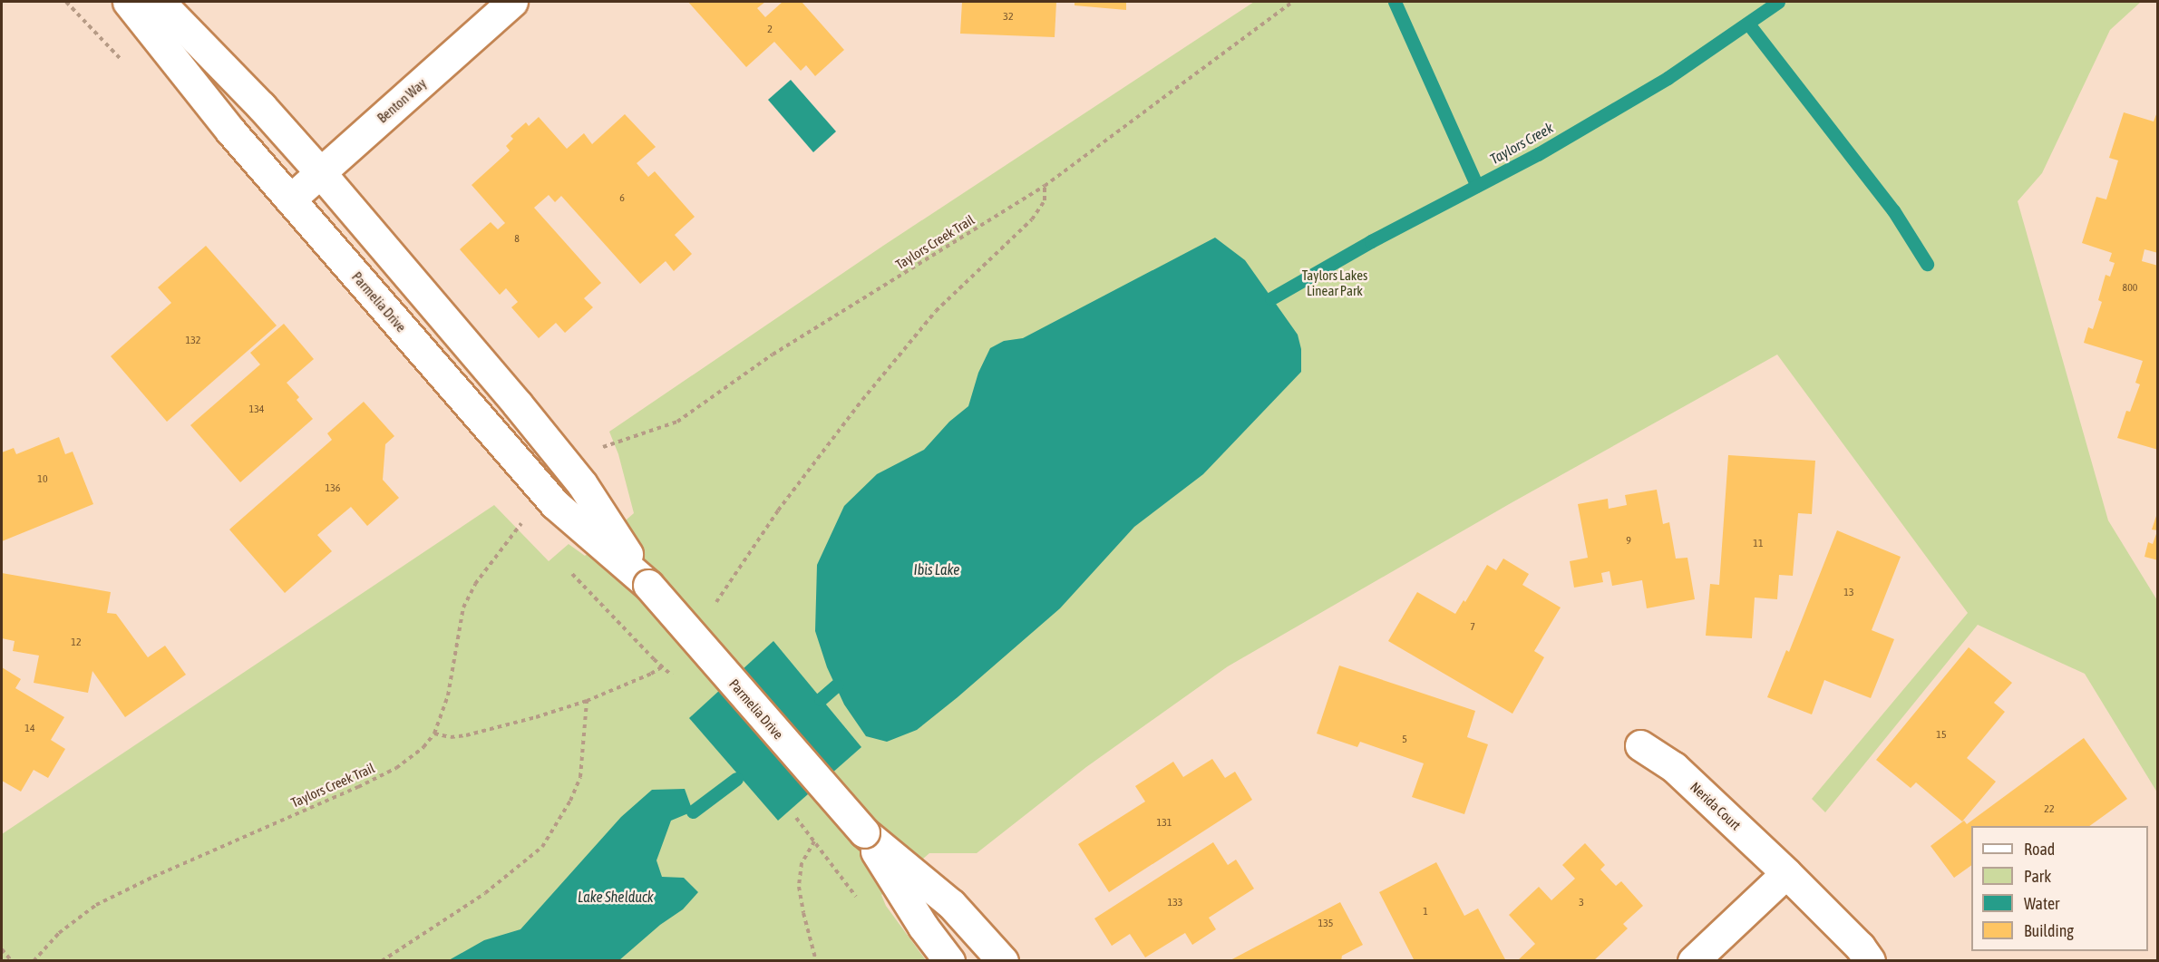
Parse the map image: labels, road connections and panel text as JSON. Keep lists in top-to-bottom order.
{
  "streets": {
    "street": ["Benton Way", "Parmelia Drive", "Nerida Court"],
    "path": ["Taylors Creek Trail"]
  },
  "crossings": [
    ["Benton Way", "Parmelia Drive"],
    ["Taylors Creek Trail", "Parmelia Drive"]
  ],
  "water": ["Taylors Creek", "Ibis Lake", "Lake Shelduck"],
  "parks": ["Taylors Lakes Linear Park"],
  "house_numbers": [
    "32",
    "2",
    "6",
    "8",
    "800",
    "132",
    "134",
    "10",
    "136",
    "9",
    "11",
    "13",
    "7",
    "12",
    "14",
    "15",
    "5",
    "22",
    "131",
    "133",
    "3",
    "1",
    "135"
  ],
  "legend": [
    "Road",
    "Park",
    "Water",
    "Building"
  ]
}
